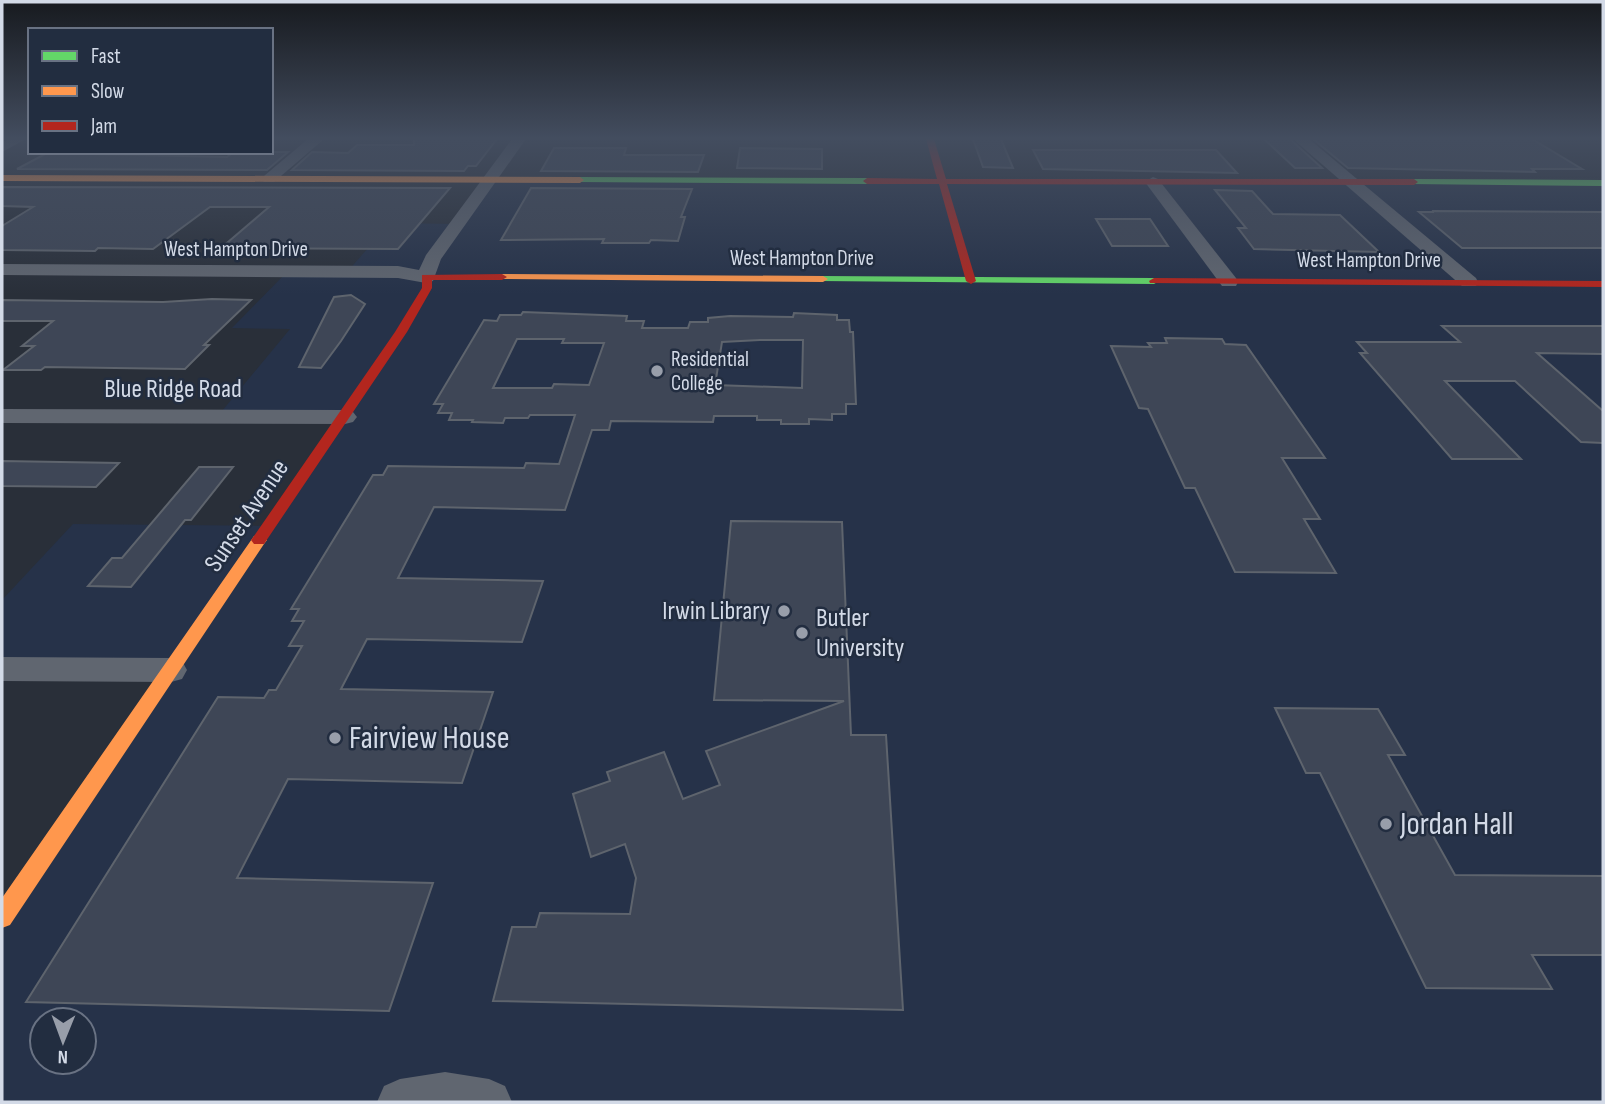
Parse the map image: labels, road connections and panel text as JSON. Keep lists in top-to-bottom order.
{
  "streets": {
    "street": ["West Hampton Drive", "Blue Ridge Road", "Sunset Avenue"]
  },
  "crossings": [
    ["West Hampton Drive", "Sunset Avenue"],
    ["Blue Ridge Road", "Sunset Avenue"]
  ],
  "places": [
    "Residential College",
    "Irwin Library",
    "Butler University",
    "Fairview House",
    "Jordan Hall"
  ],
  "legend": ["Fast", "Slow", "Jam"],
  "north": "bottom"
}
